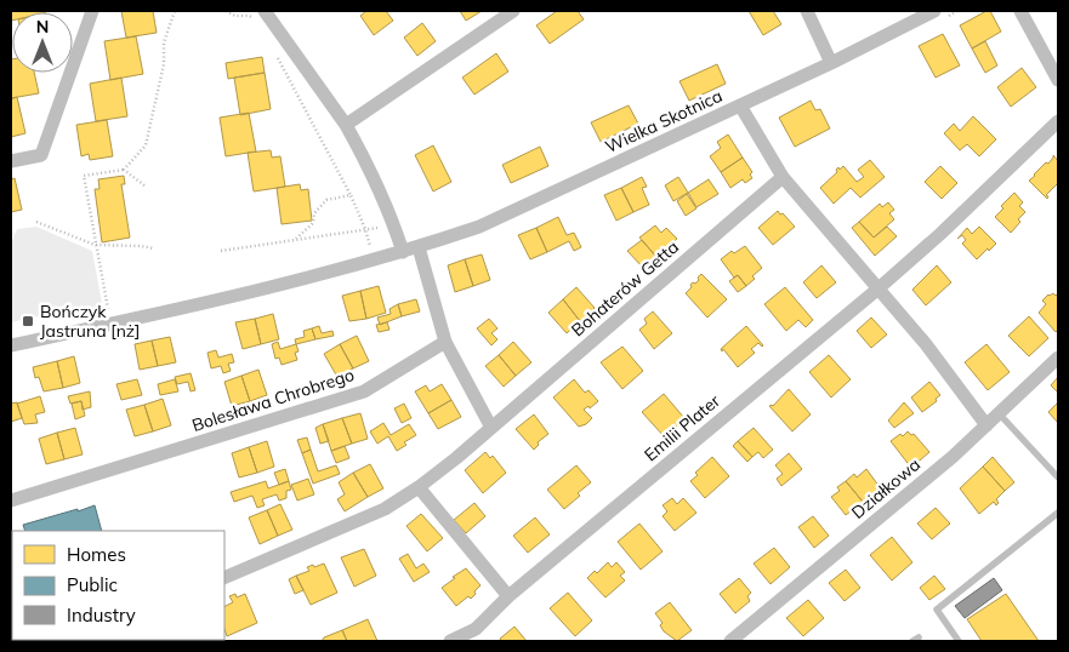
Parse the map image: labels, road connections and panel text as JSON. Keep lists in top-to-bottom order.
{
  "streets": {
    "street": [
      "Wielka Skotnica",
      "Bohaterów Getta",
      "Bolesława Chrobrego",
      "Emilii Plater",
      "Działkowa"
    ]
  },
  "places": {
    "transit": ["Bończyk Jastruna [nż]"]
  },
  "legend": ["Homes", "Public", "Industry"],
  "north": "top"
}
